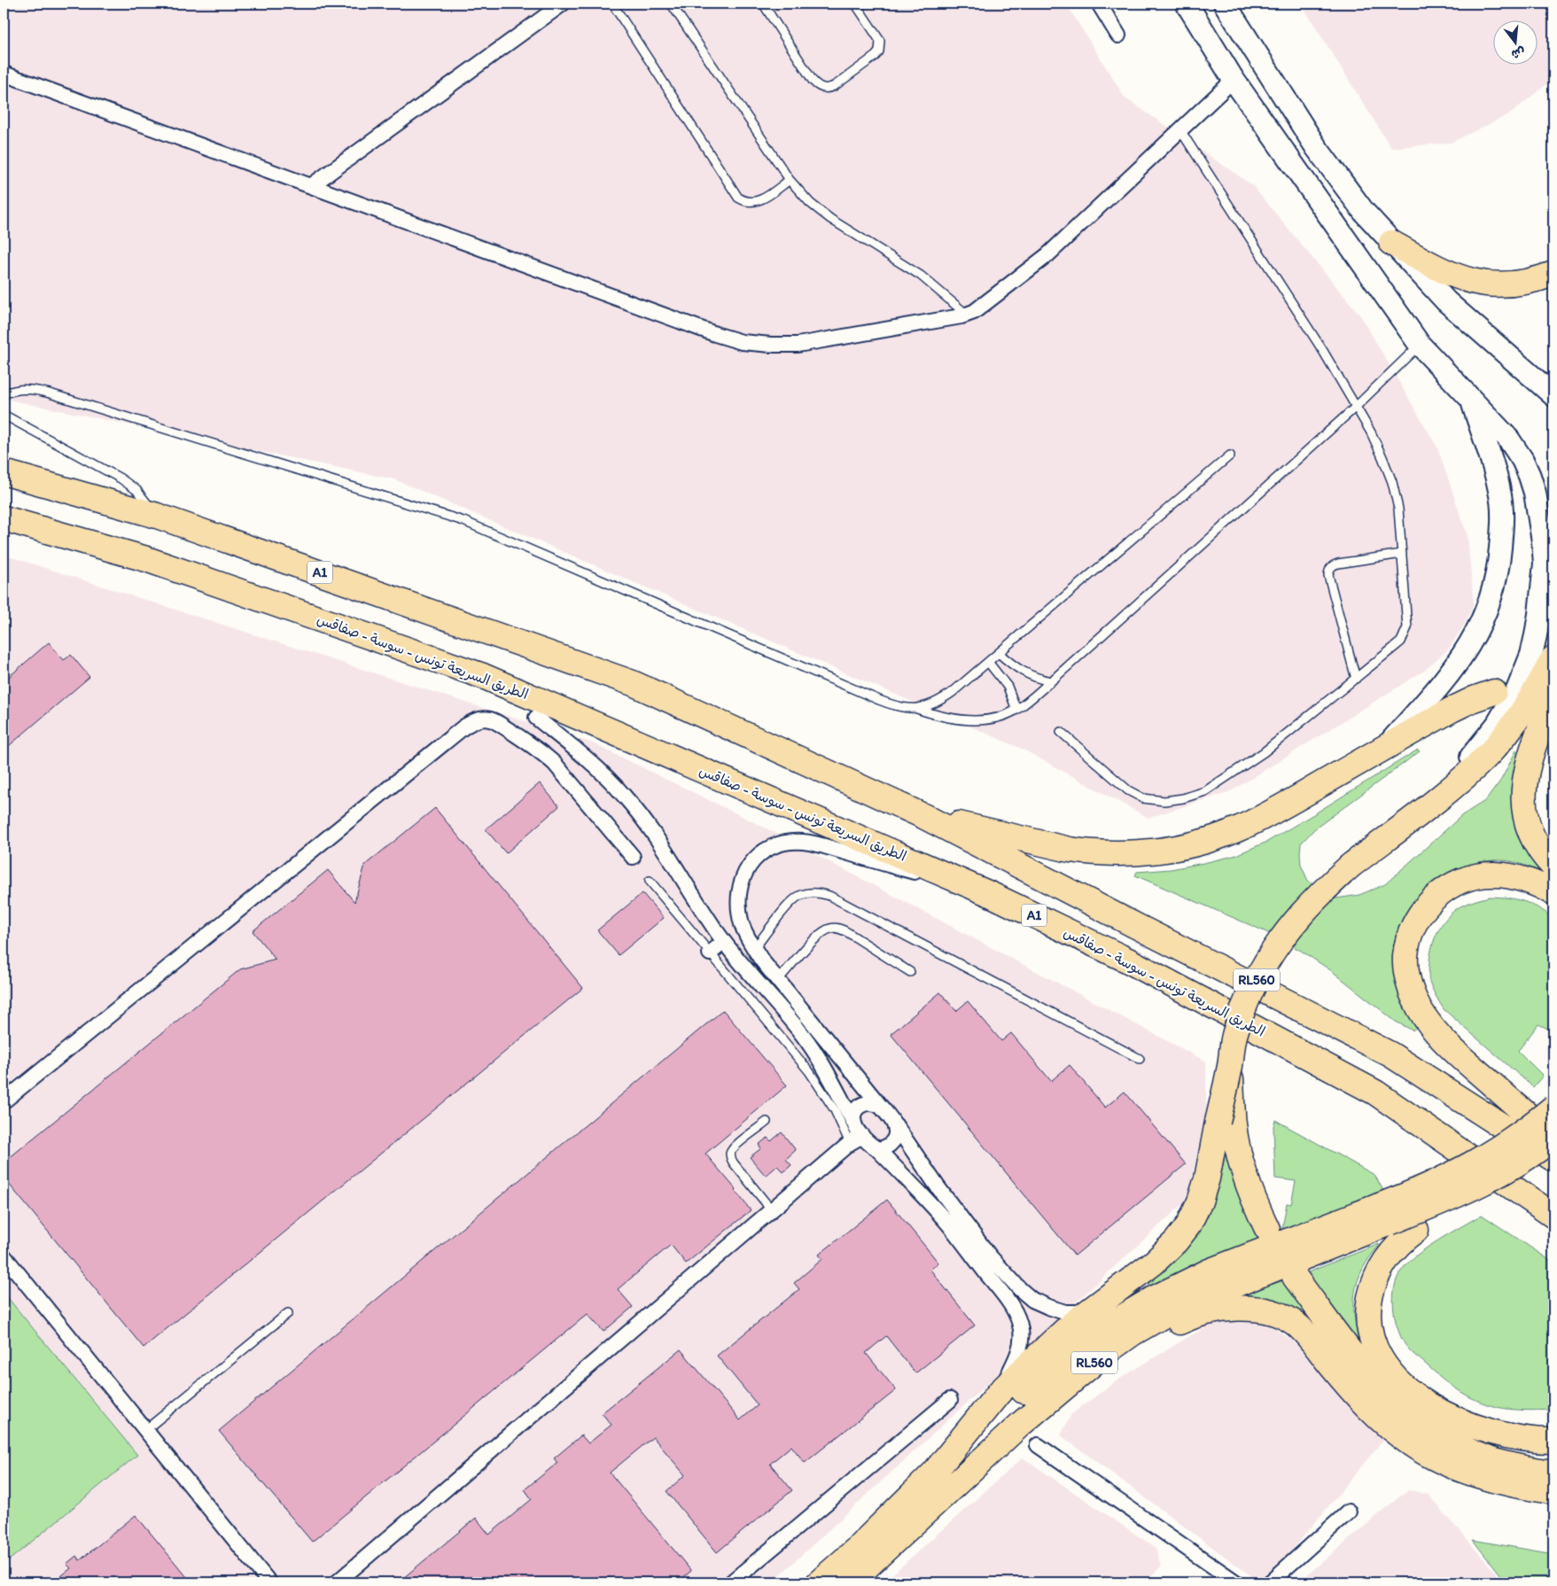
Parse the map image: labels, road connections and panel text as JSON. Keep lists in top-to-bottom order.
{
  "streets": {
    "highway": ["A1", "الطريق السريعة تونس - سوسة - صفاقس", "RL560"]
  },
  "north": "bottom"
}
